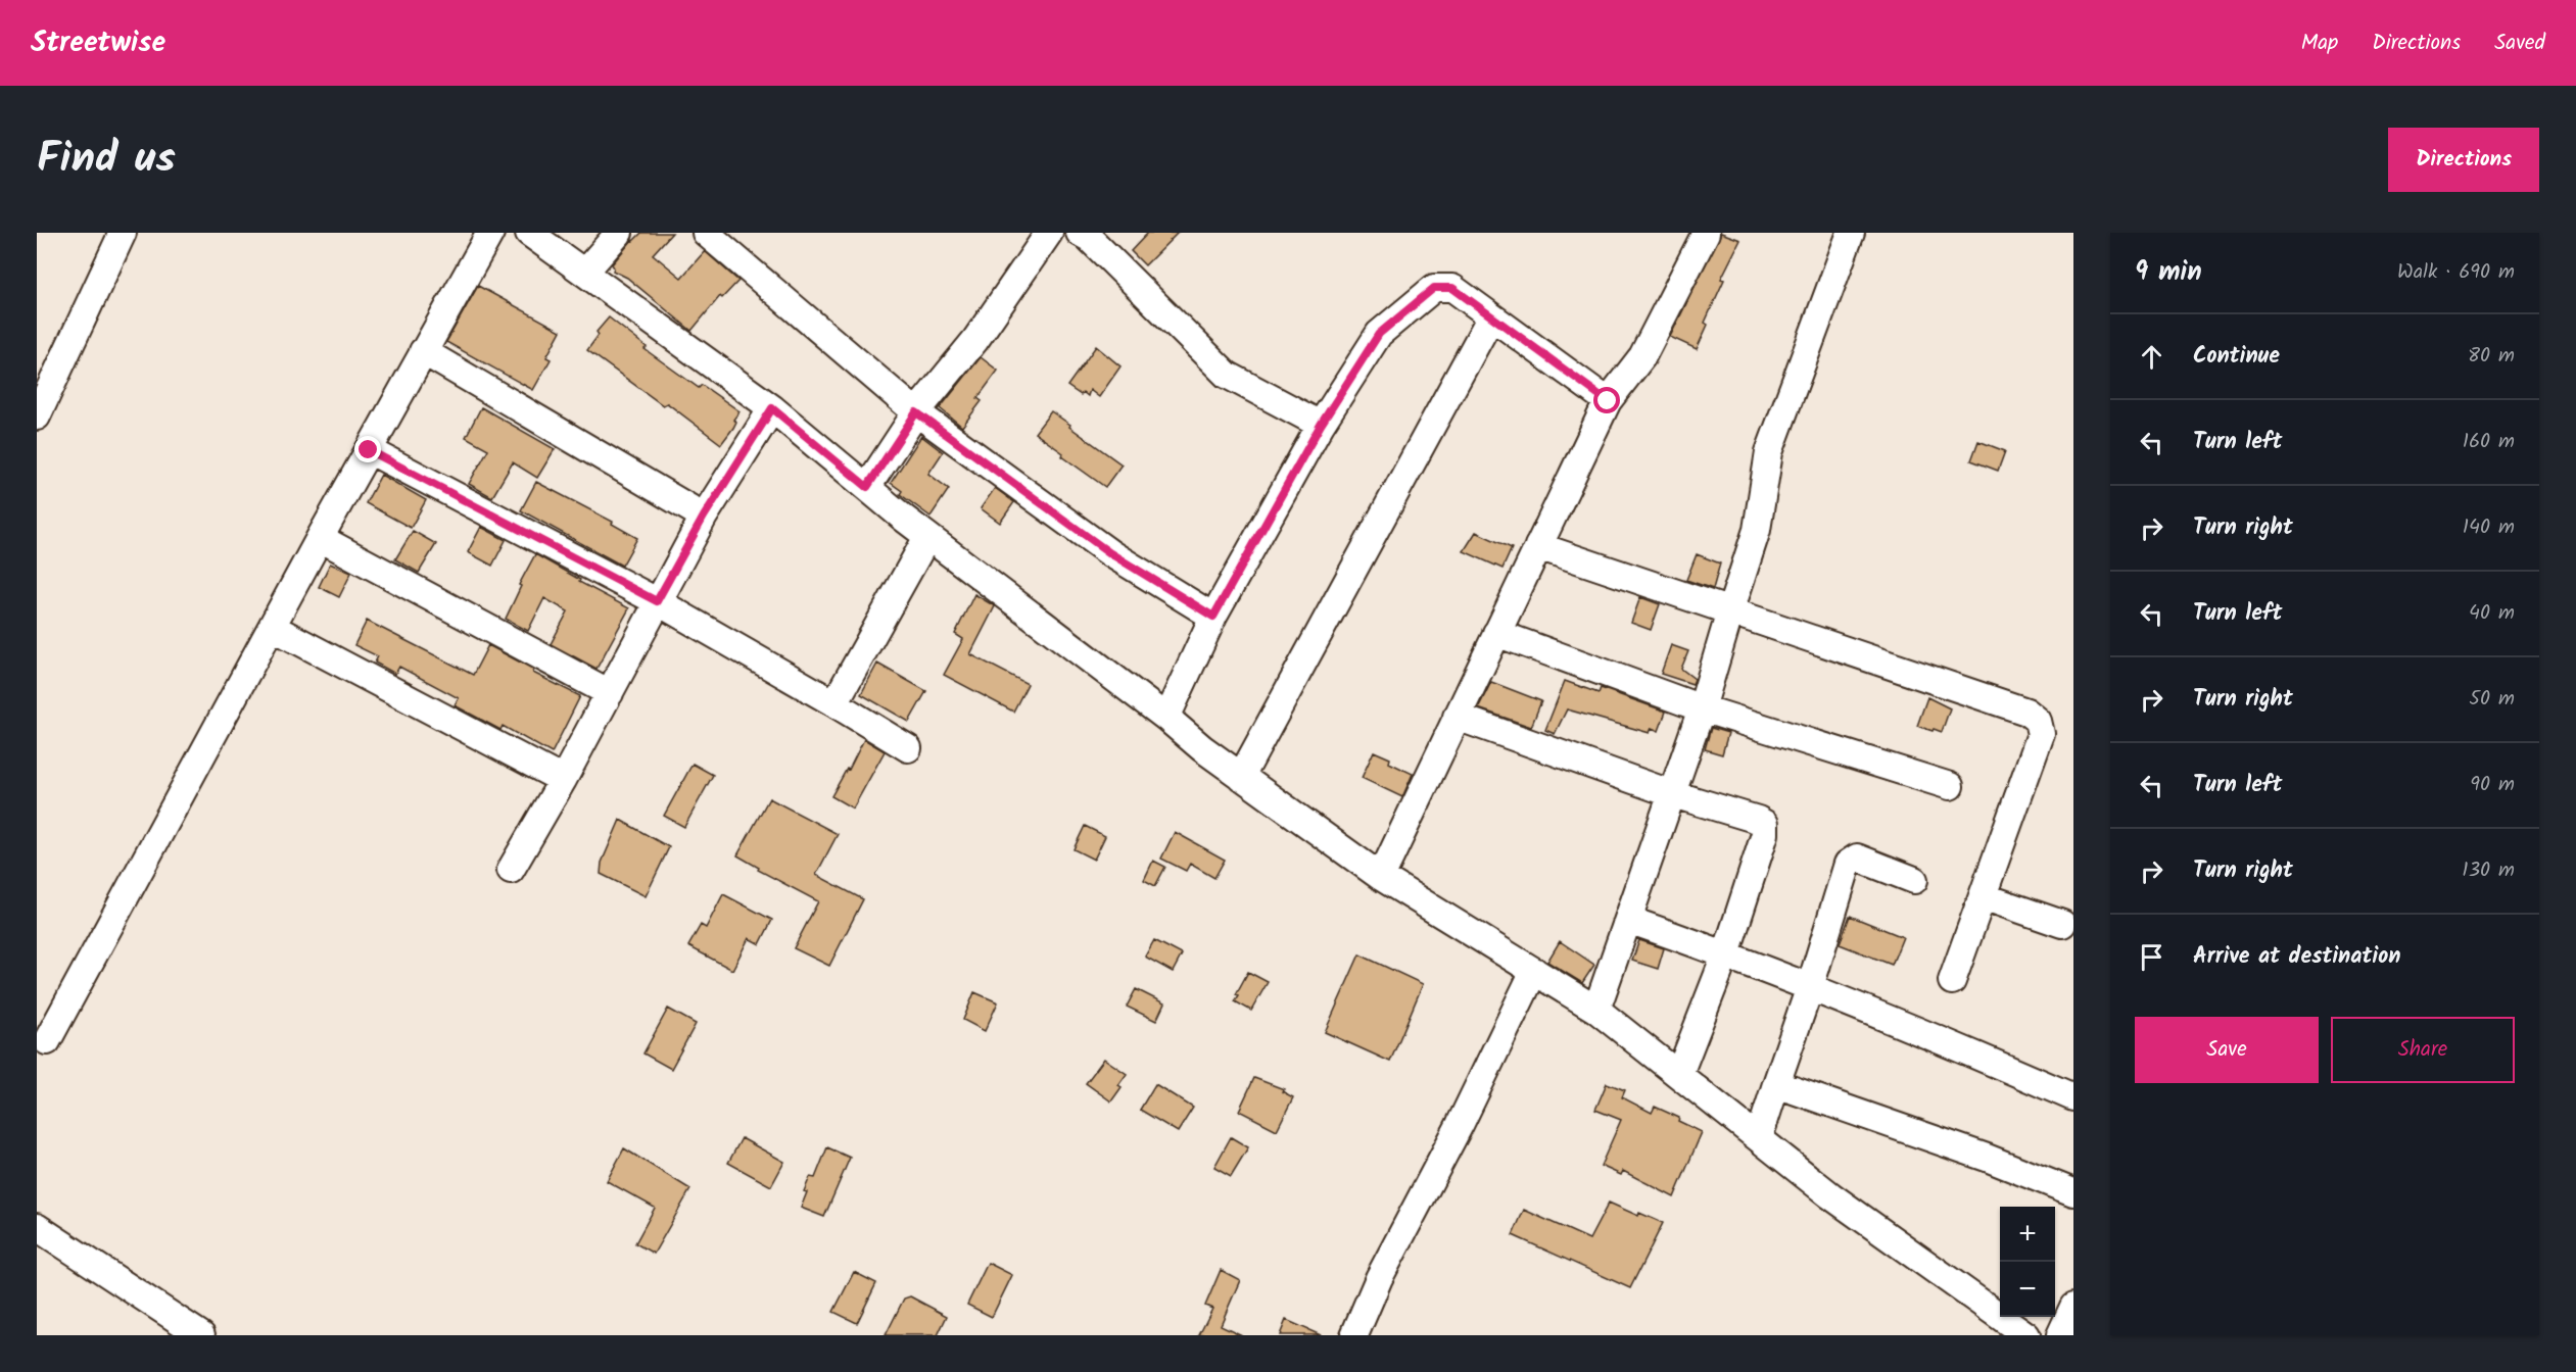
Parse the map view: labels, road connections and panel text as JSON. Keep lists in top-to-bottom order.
{
  "page": {
    "header": "Streetwise",
    "nav": ["Map", "Directions", "Saved"],
    "title": "Find us",
    "buttons": [
      "Directions",
      ["Save", "Share"]
    ],
    "heading": ["9 min", "Walk · 690 m"],
    "list": [
      ["Continue", "80 m"],
      ["Turn left", "160 m"],
      ["Turn right", "140 m"],
      ["Turn left", "40 m"],
      ["Turn right", "50 m"],
      ["Turn left", "90 m"],
      ["Turn right", "130 m"],
      "Arrive at destination"
    ],
    "map_buttons": ["+", "−"]
  }
}
